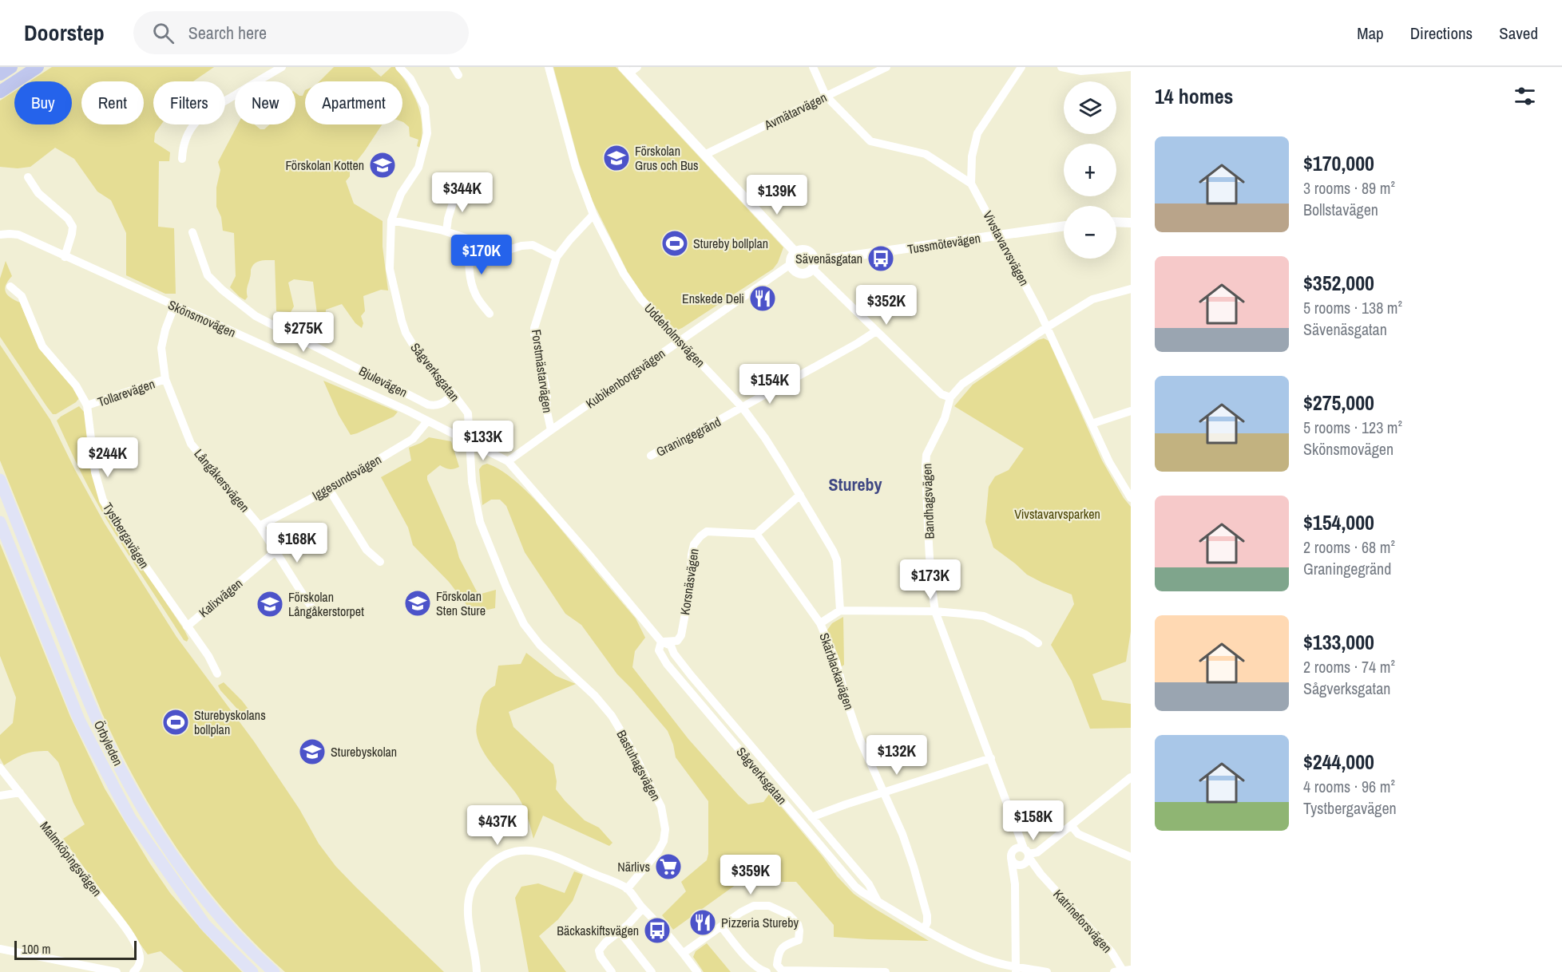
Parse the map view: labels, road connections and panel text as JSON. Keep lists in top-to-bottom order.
{
  "streets": {
    "main road": ["Örbyleden"],
    "street": [
      "Avmätarvägen",
      "Tussmötevägen",
      "Vivstavarvsvägen",
      "Skönsmovägen",
      "Uddeholmsvägen",
      "Forstmästarvägen",
      "Sågverksgatan",
      "Kubikenborgsvägen",
      "Bjulevägen",
      "Tollarevägen",
      "Graningegränd",
      "Iggesundsvägen",
      "Långåkersvägen",
      "Bandhagsvägen",
      "Tystbergavägen",
      "Korsnäsvägen",
      "Kalixvägen",
      "Skärblackavägen",
      "Bastuhagsvägen",
      "Malmköpingsvägen",
      "Katrineforsvägen"
    ]
  },
  "crossings": [
    ["Avmätarvägen", "Vivstavarvsvägen"],
    ["Tussmötevägen", "Vivstavarvsvägen"],
    ["Tussmötevägen", "Kubikenborgsvägen"],
    ["Vivstavarvsvägen", "Bandhagsvägen"],
    ["Skönsmovägen", "Sågverksgatan"],
    ["Skönsmovägen", "Iggesundsvägen"],
    ["Skönsmovägen", "Långåkersvägen"],
    ["Skönsmovägen", "Bastuhagsvägen"],
    ["Uddeholmsvägen", "Forstmästarvägen"],
    ["Uddeholmsvägen", "Kubikenborgsvägen"],
    ["Uddeholmsvägen", "Graningegränd"],
    ["Forstmästarvägen", "Kubikenborgsvägen"],
    ["Sågverksgatan", "Kubikenborgsvägen"],
    ["Sågverksgatan", "Bjulevägen"],
    ["Sågverksgatan", "Korsnäsvägen"],
    ["Sågverksgatan", "Skärblackavägen"],
    ["Sågverksgatan", "Bastuhagsvägen"],
    ["Tollarevägen", "Långåkersvägen"],
    ["Tollarevägen", "Tystbergavägen"],
    ["Iggesundsvägen", "Långåkersvägen"],
    ["Långåkersvägen", "Kalixvägen"],
    ["Bandhagsvägen", "Katrineforsvägen"],
    ["Tystbergavägen", "Kalixvägen"],
    ["Korsnäsvägen", "Skärblackavägen"]
  ],
  "districts": ["Stureby"],
  "parks": ["Vivstavarvsparken"],
  "places": {
    "school or university": [
      "Förskolan Grus och Bus",
      "Förskolan Kotten",
      "Förskolan Sten Sture",
      "Förskolan Långåkerstorpet",
      "Sturebyskolan"
    ],
    "sports": ["Stureby bollplan", "Sturebyskolans bollplan"],
    "bus stop": ["Sävenäsgatan", "Bäckaskiftsvägen"],
    "restaurant": ["Enskede Deli", "Pizzeria Stureby"],
    "supermarket": ["Närlivs"]
  },
  "scale_bar": "100 m",
  "page": {
    "header": "Doorstep",
    "search": "Search here",
    "nav": ["Map", "Directions", "Saved"],
    "heading": "14 homes",
    "map_buttons": ["+", "−"],
    "chip": [
      "Buy",
      "Rent",
      "Filters",
      "New",
      "Apartment"
    ],
    "list": [
      {
        "name": "$170,000",
        "note": "3 rooms · 89 m² · Bollstavägen"
      },
      {
        "name": "$352,000",
        "note": "5 rooms · 138 m² · Sävenäsgatan"
      },
      {
        "name": "$275,000",
        "note": "5 rooms · 123 m² · Skönsmovägen"
      },
      {
        "name": "$154,000",
        "note": "2 rooms · 68 m² · Graningegränd"
      },
      {
        "name": "$133,000",
        "note": "2 rooms · 74 m² · Sågverksgatan"
      },
      {
        "name": "$244,000",
        "note": "4 rooms · 96 m² · Tystbergavägen"
      }
    ],
    "price": [
      "$344K",
      "$139K",
      "$170K",
      "$352K",
      "$275K",
      "$154K",
      "$133K",
      "$244K",
      "$168K",
      "$173K",
      "$132K",
      "$158K",
      "$437K",
      "$359K"
    ],
    "scale": "100 m"
  }
}
